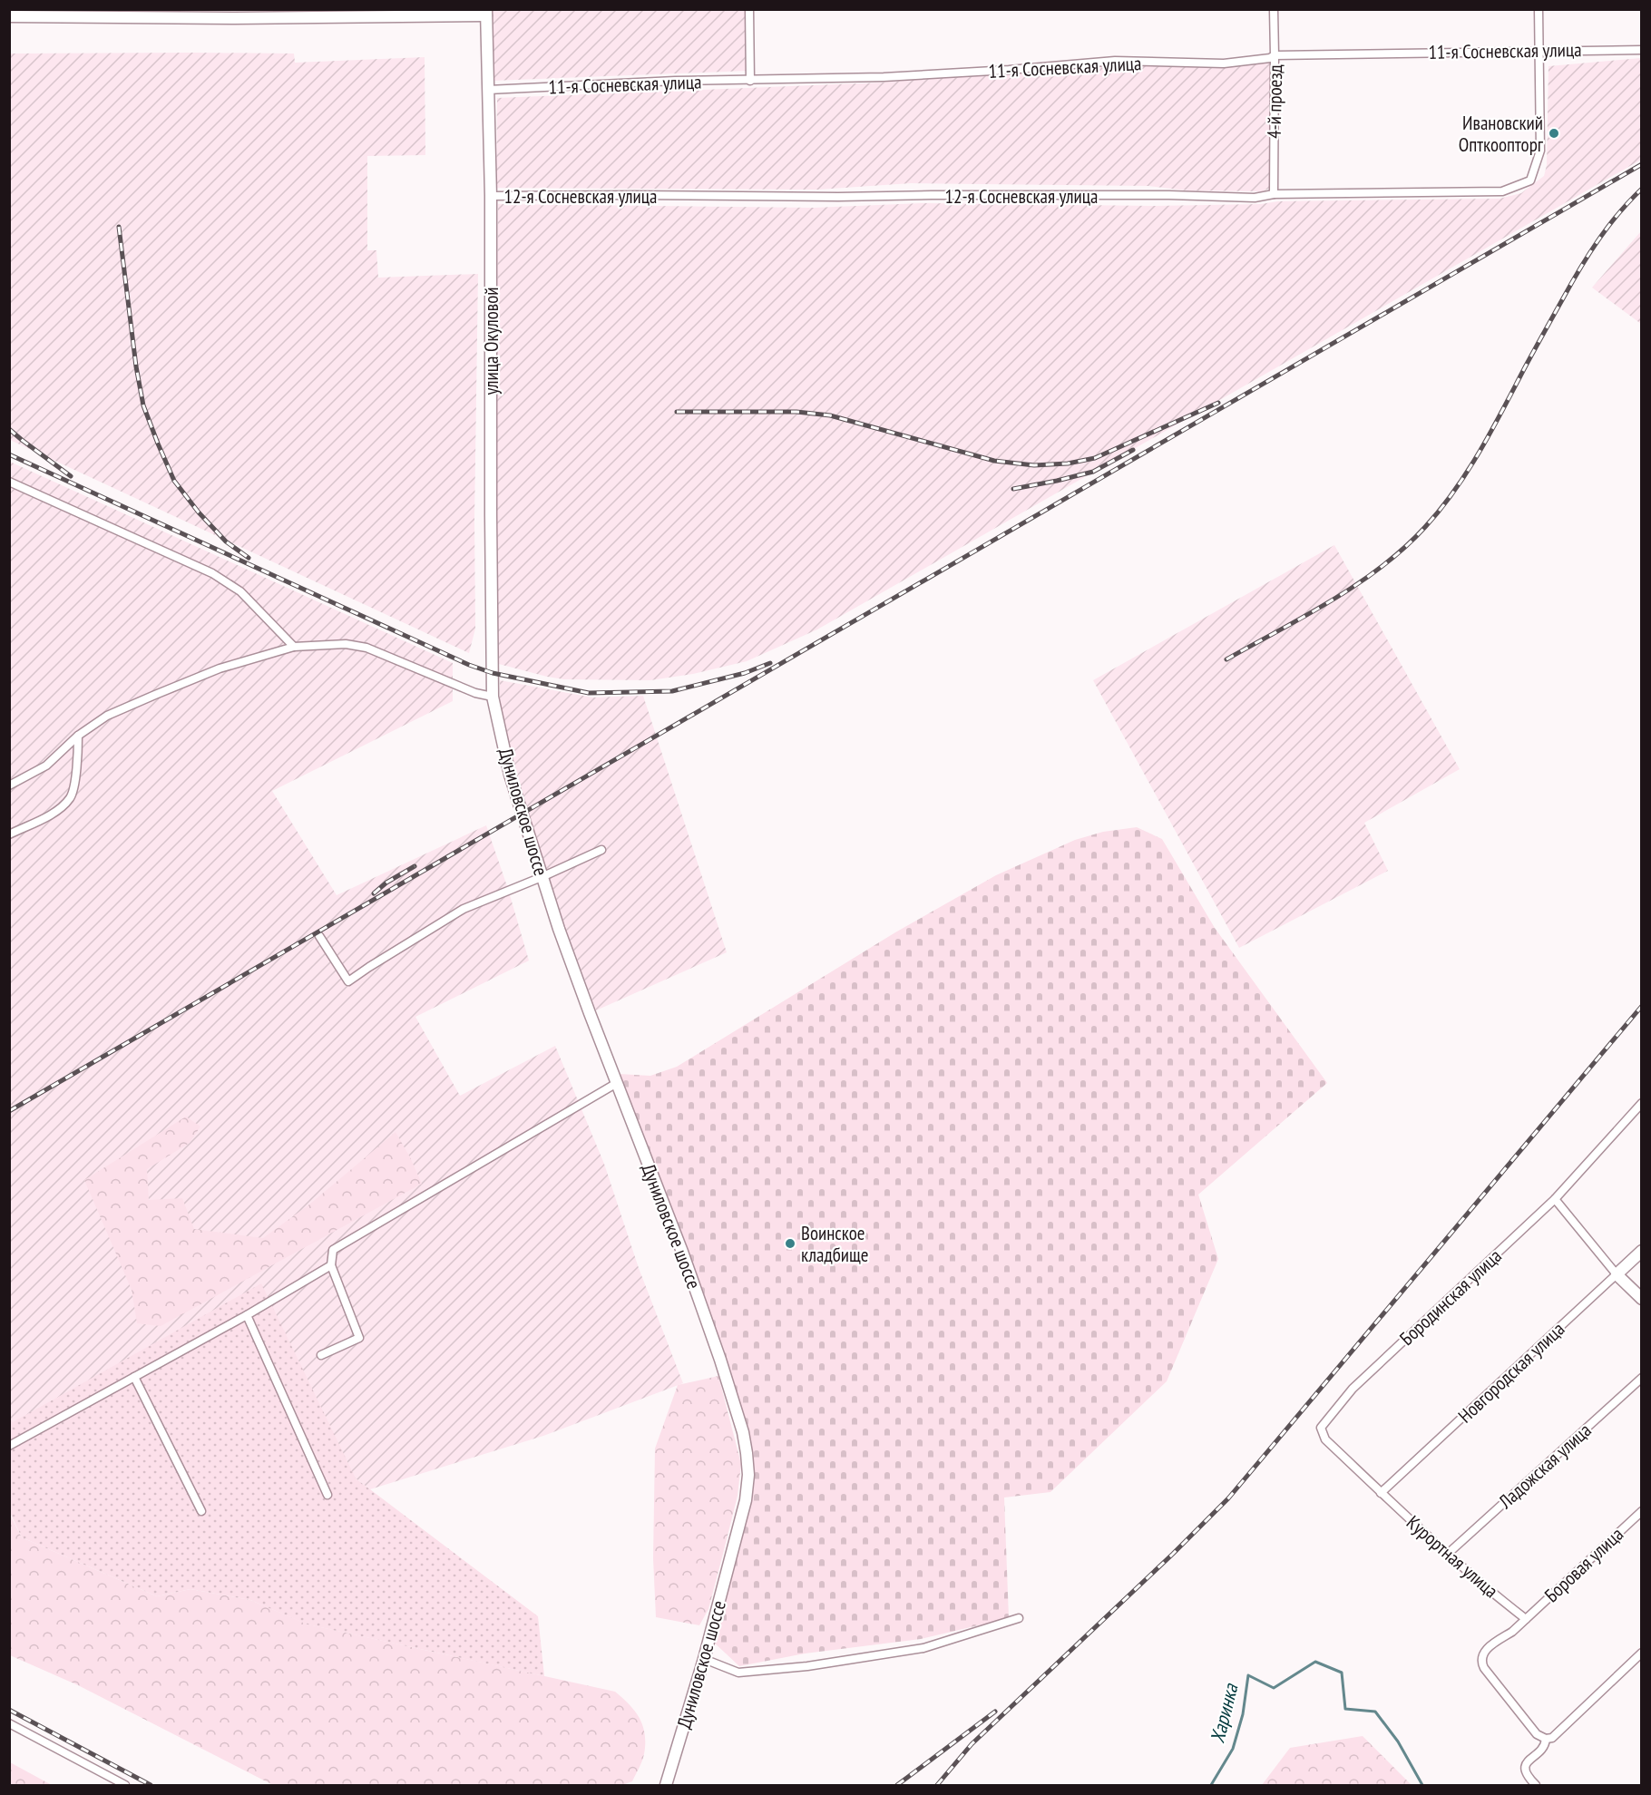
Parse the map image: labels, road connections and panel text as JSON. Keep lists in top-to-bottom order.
{
  "streets": {
    "street": [
      "11-я Сосневская улица",
      "4-й проезд",
      "12-я Сосневская улица",
      "улица Окуловой",
      "Дуниловское шоссе",
      "Бородинская улица",
      "Новгородская улица",
      "Ладожская улица",
      "Курортная улица",
      "Боровая улица"
    ]
  },
  "crossings": [
    ["11-я Сосневская улица", "4-й проезд"],
    ["11-я Сосневская улица", "12-я Сосневская улица"],
    ["11-я Сосневская улица", "улица Окуловой"],
    ["4-й проезд", "12-я Сосневская улица"],
    ["12-я Сосневская улица", "улица Окуловой"],
    ["улица Окуловой", "Дуниловское шоссе"],
    ["Бородинская улица", "Новгородская улица"],
    ["Бородинская улица", "Курортная улица"],
    ["Новгородская улица", "Курортная улица"],
    ["Ладожская улица", "Курортная улица"],
    ["Курортная улица", "Боровая улица"]
  ],
  "water": ["Харинка"],
  "places": ["Ивановский Опткоопторг", "Воинское кладбище"]
}
